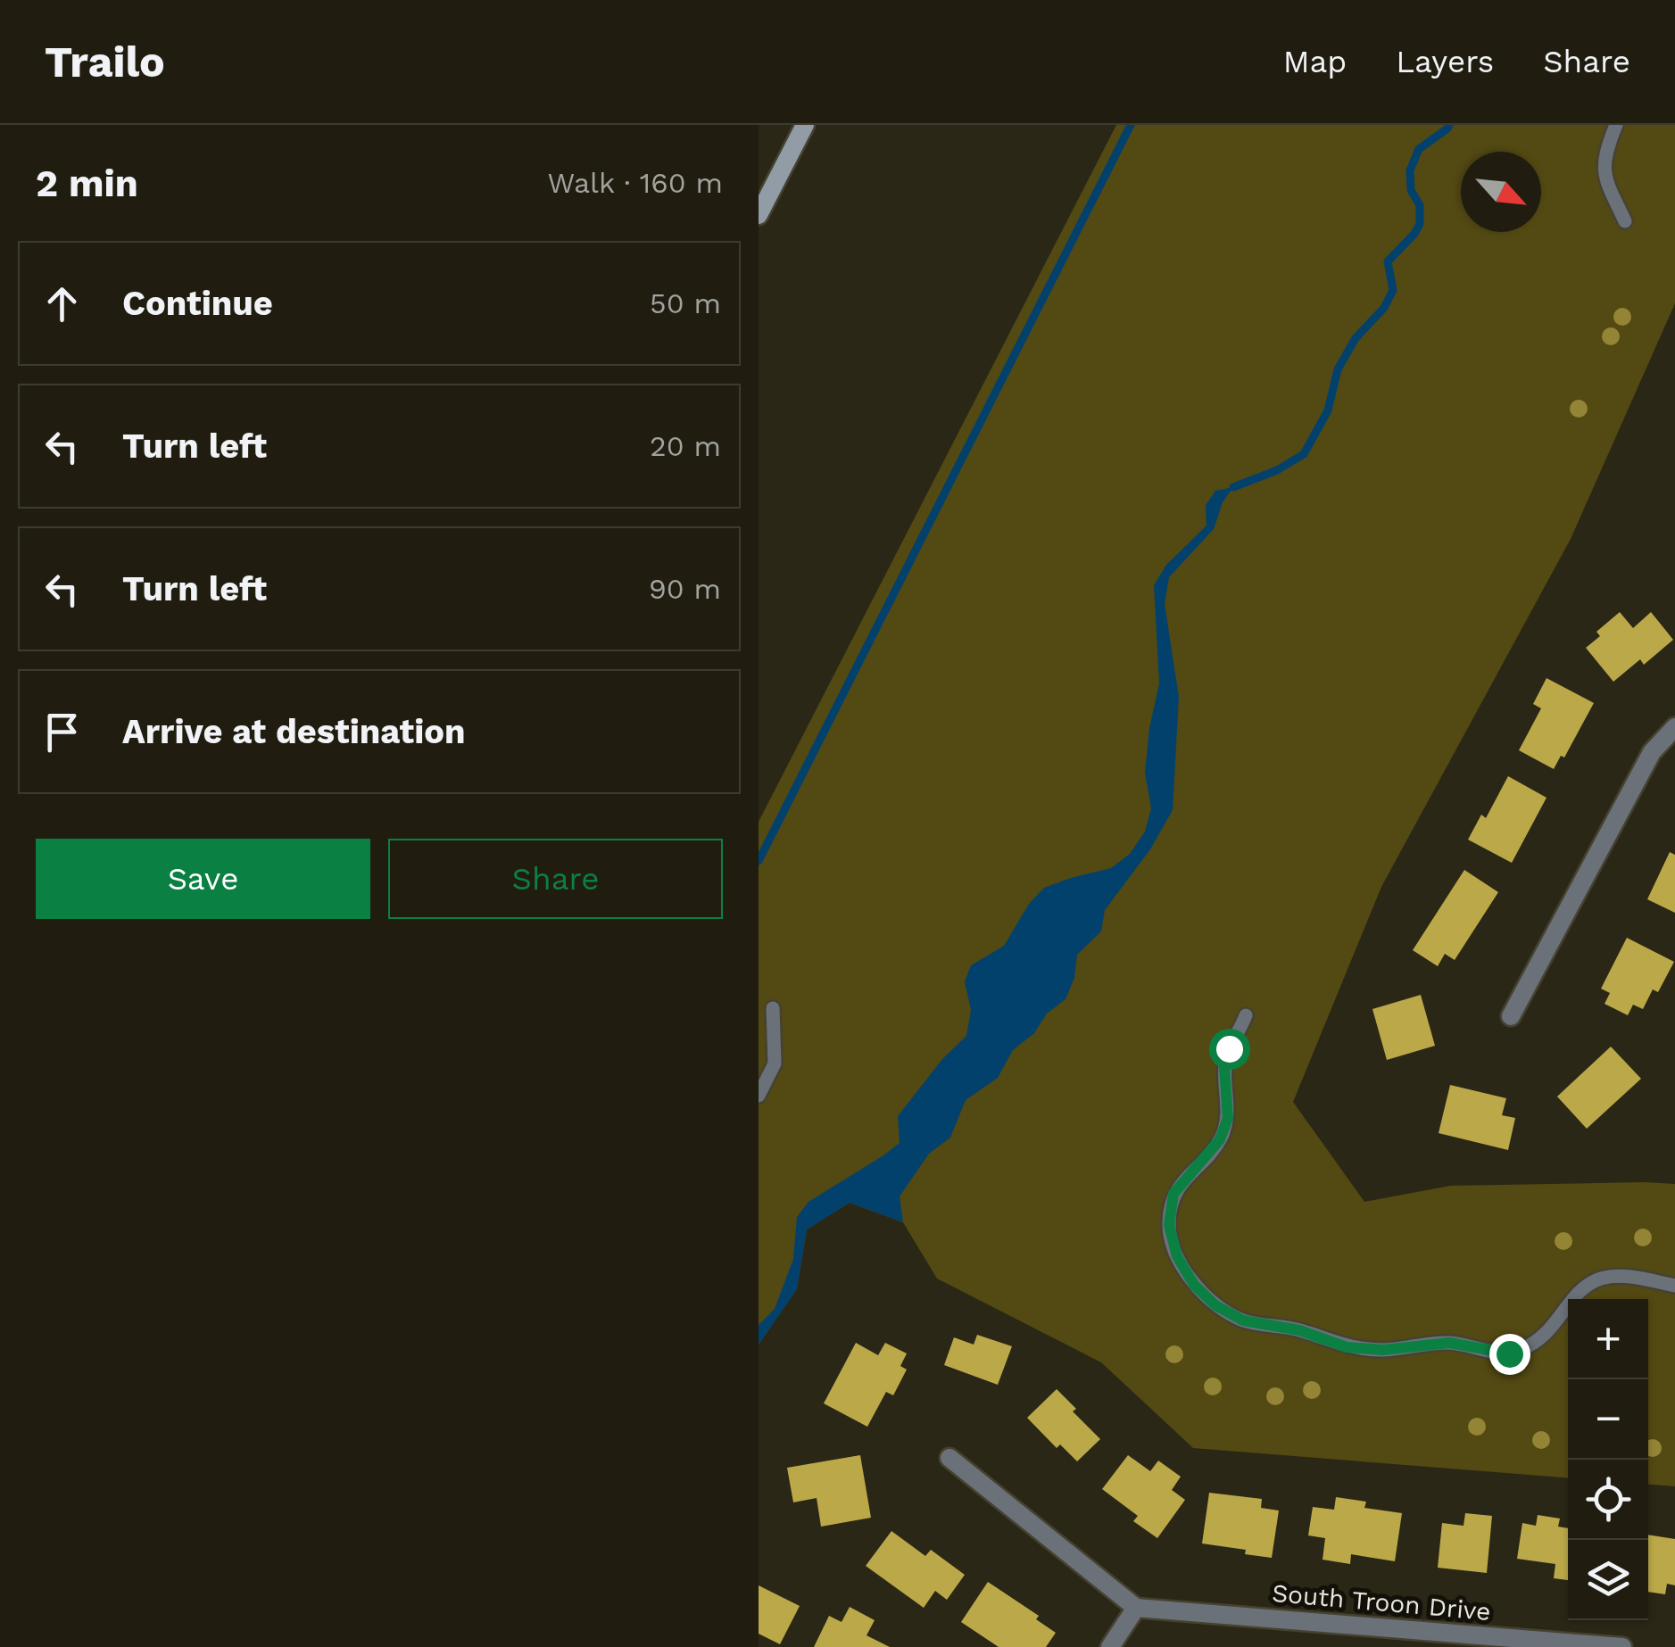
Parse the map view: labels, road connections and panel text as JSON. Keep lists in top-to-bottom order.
{
  "streets": {
    "street": ["South Troon Drive"]
  },
  "north": "bottom right",
  "page": {
    "header": "Trailo",
    "nav": ["Map", "Layers", "Share"],
    "heading": ["2 min", "Walk · 160 m"],
    "list": [
      ["Continue", "50 m"],
      ["Turn left", "20 m"],
      ["Turn left", "90 m"],
      "Arrive at destination"
    ],
    "buttons": ["Save", "Share"],
    "map_buttons": ["+", "−"]
  }
}
